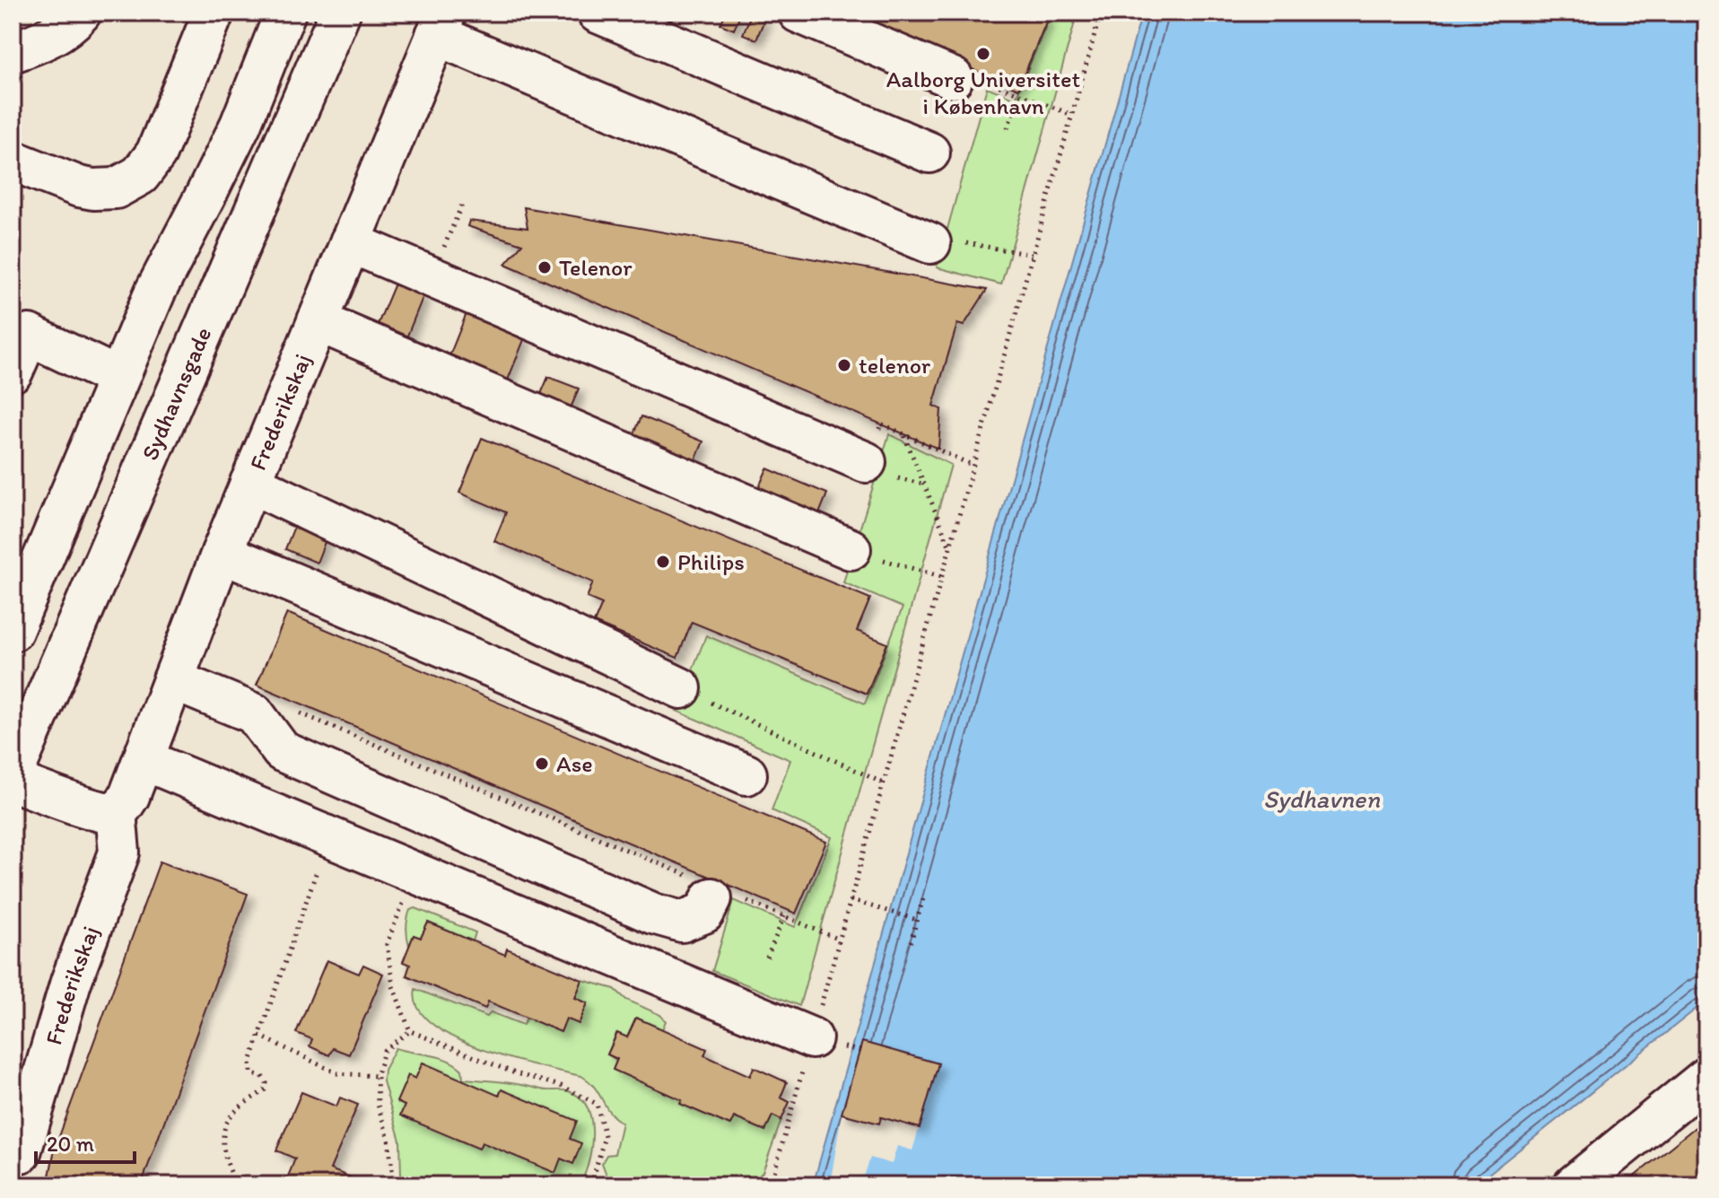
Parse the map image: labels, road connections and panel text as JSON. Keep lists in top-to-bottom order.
{
  "streets": {
    "street": ["Sydhavnsgade", "Frederikskaj"]
  },
  "water": ["Sydhavnen"],
  "places": [
    "Aalborg Universitet i København",
    "Telenor",
    "telenor",
    "Philips",
    "Ase"
  ],
  "scale_bar": "20 m"
}
